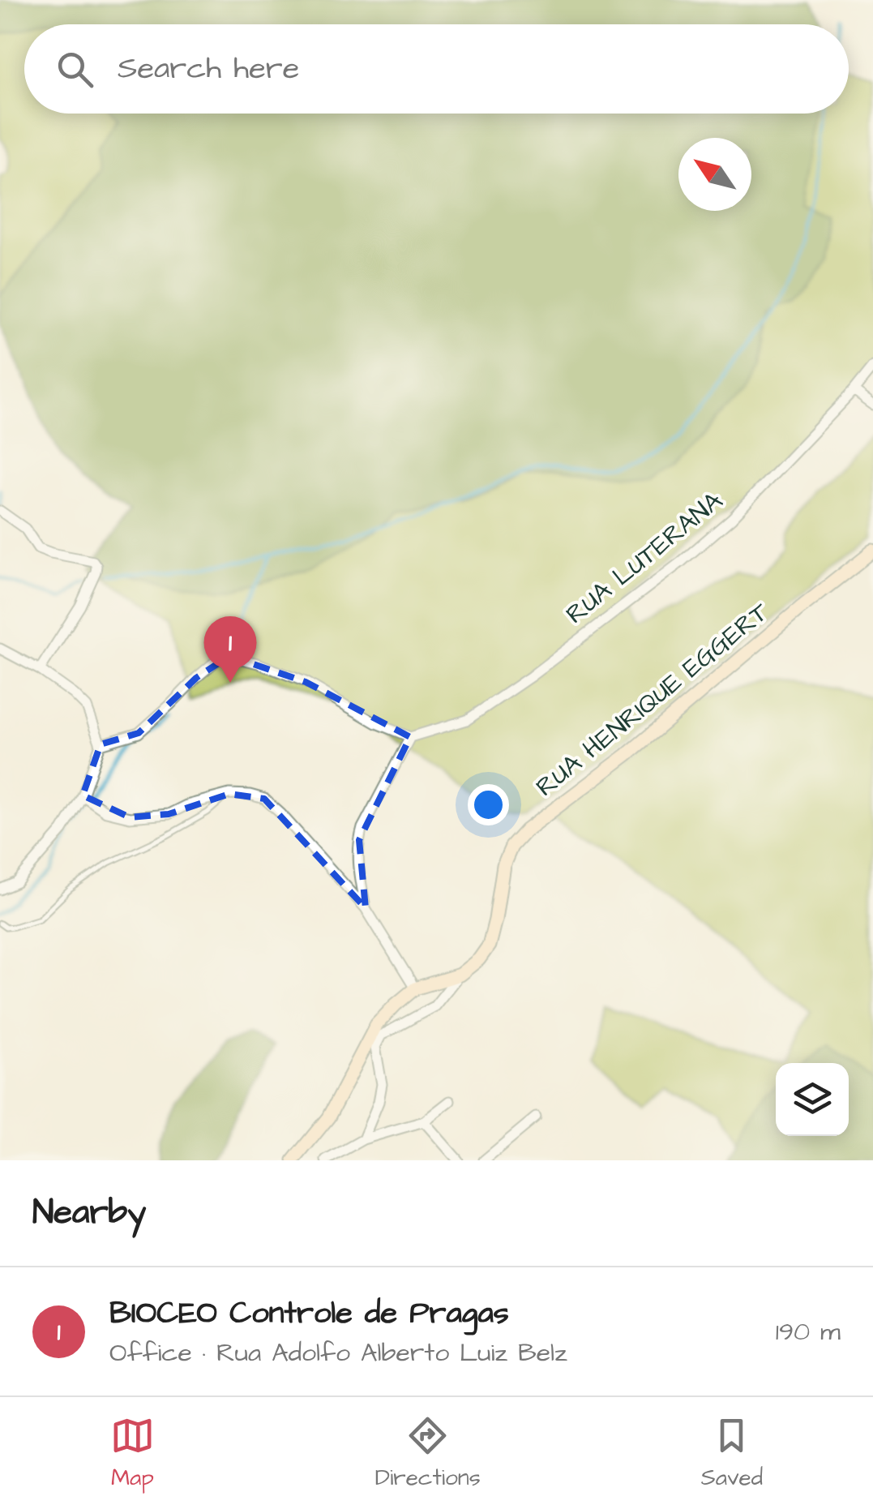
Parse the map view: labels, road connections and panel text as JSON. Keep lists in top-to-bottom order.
{
  "streets": {
    "street": ["RUA LUTERANA", "RUA HENRIQUE EGGERT"]
  },
  "north": "top left",
  "page": {
    "search": "Search here",
    "pins": "1",
    "heading": "Nearby",
    "list": [
      {
        "mark": "1",
        "name": "BIOCEO Controle de Pragas",
        "note": "Office · Rua Adolfo Alberto Luiz Belz",
        "value": "190 m"
      }
    ],
    "nav": ["Map", "Directions", "Saved"]
  }
}
